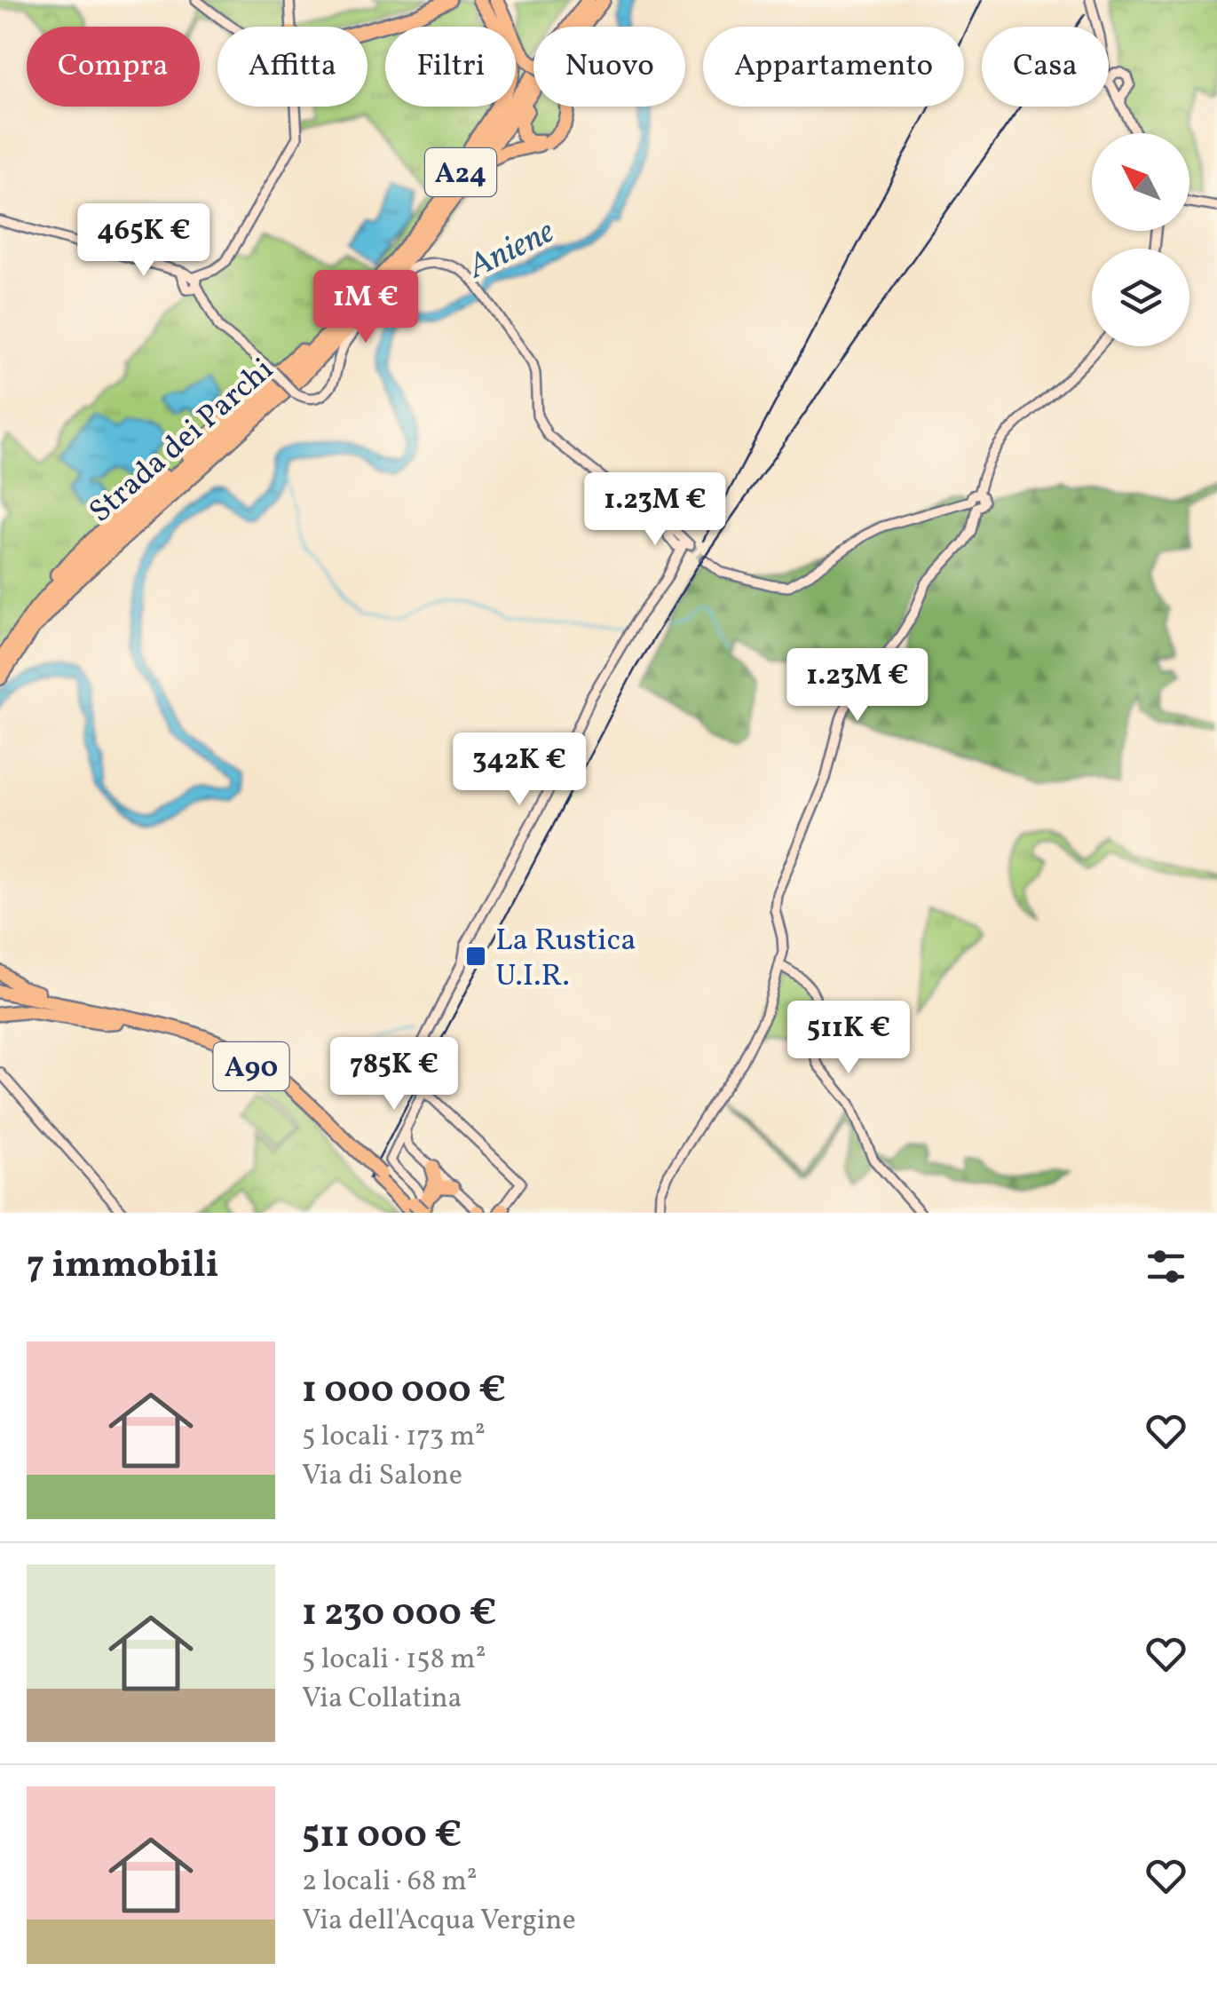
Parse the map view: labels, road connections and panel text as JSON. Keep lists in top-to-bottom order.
{
  "streets": {
    "highway": ["A24", "Strada dei Parchi", "A90"]
  },
  "water": ["Aniene"],
  "places": {
    "transit": ["La Rustica U.I.R."]
  },
  "north": "top left",
  "page": {
    "chip": [
      "Compra",
      "Affitta",
      "Filtri",
      "Nuovo",
      "Appartamento",
      "Casa"
    ],
    "price": [
      "465K €",
      "1M €",
      "1.23M €",
      "1.23M €",
      "342K €",
      "511K €",
      "785K €"
    ],
    "heading": "7 immobili",
    "list": [
      {
        "name": "1 000 000 €",
        "note": "5 locali · 173 m² · Via di Salone"
      },
      {
        "name": "1 230 000 €",
        "note": "5 locali · 158 m² · Via Collatina"
      },
      {
        "name": "511 000 €",
        "note": "2 locali · 68 m² · Via dell'Acqua Vergine"
      }
    ]
  }
}
